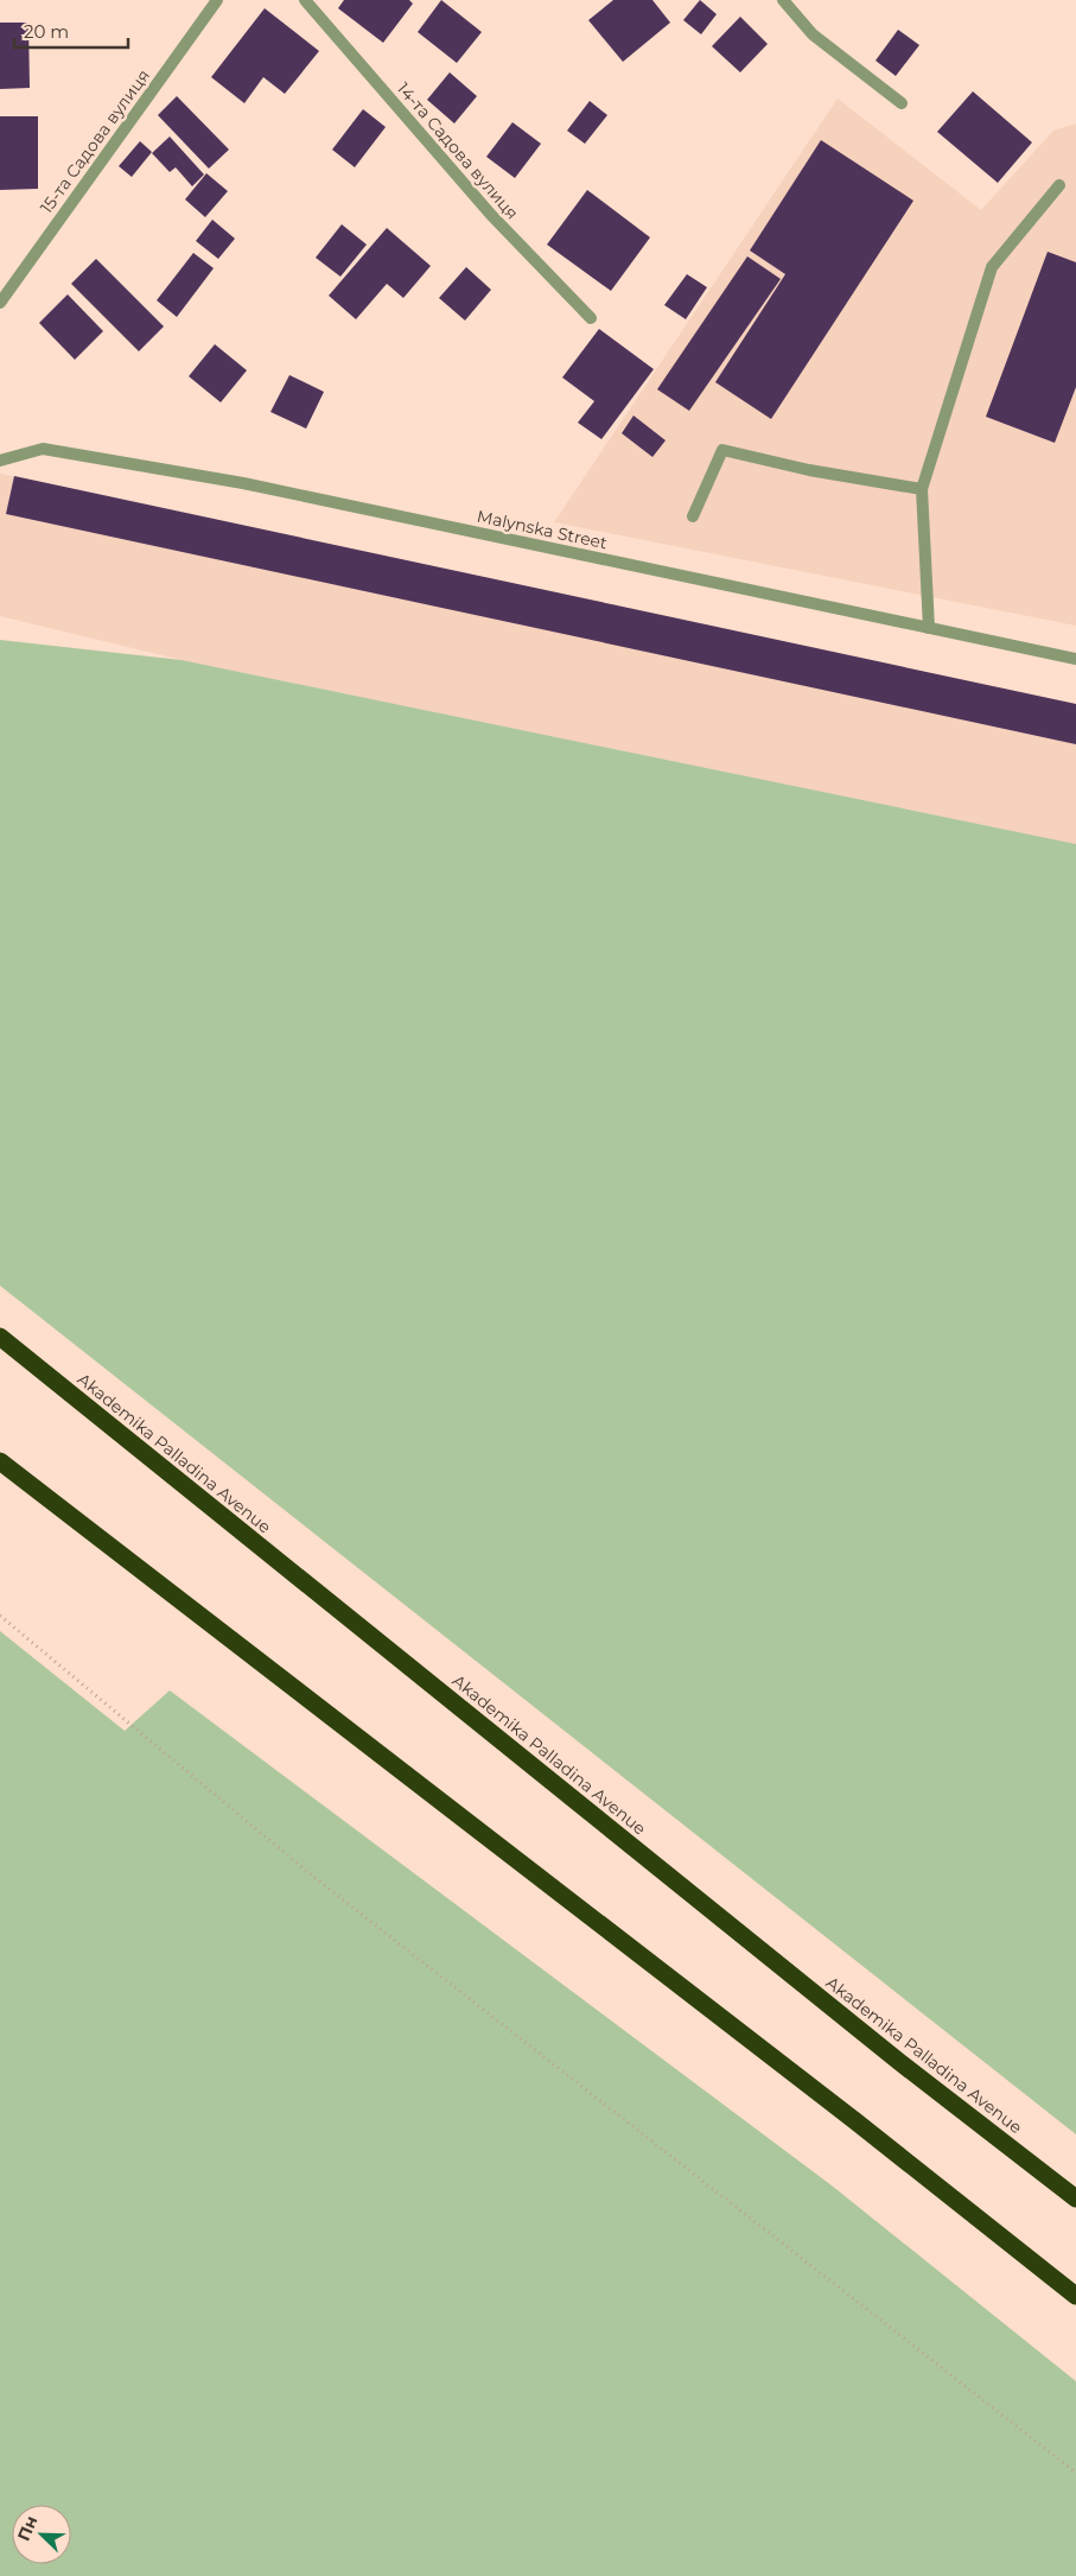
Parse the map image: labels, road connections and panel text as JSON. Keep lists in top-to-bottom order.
{
  "streets": {
    "highway": ["Akademika Palladina Avenue"],
    "street": ["15-та Садова вулиця", "14-та Садова вулиця", "Malynska Street"]
  },
  "scale_bar": "20 m",
  "north": "top left"
}
